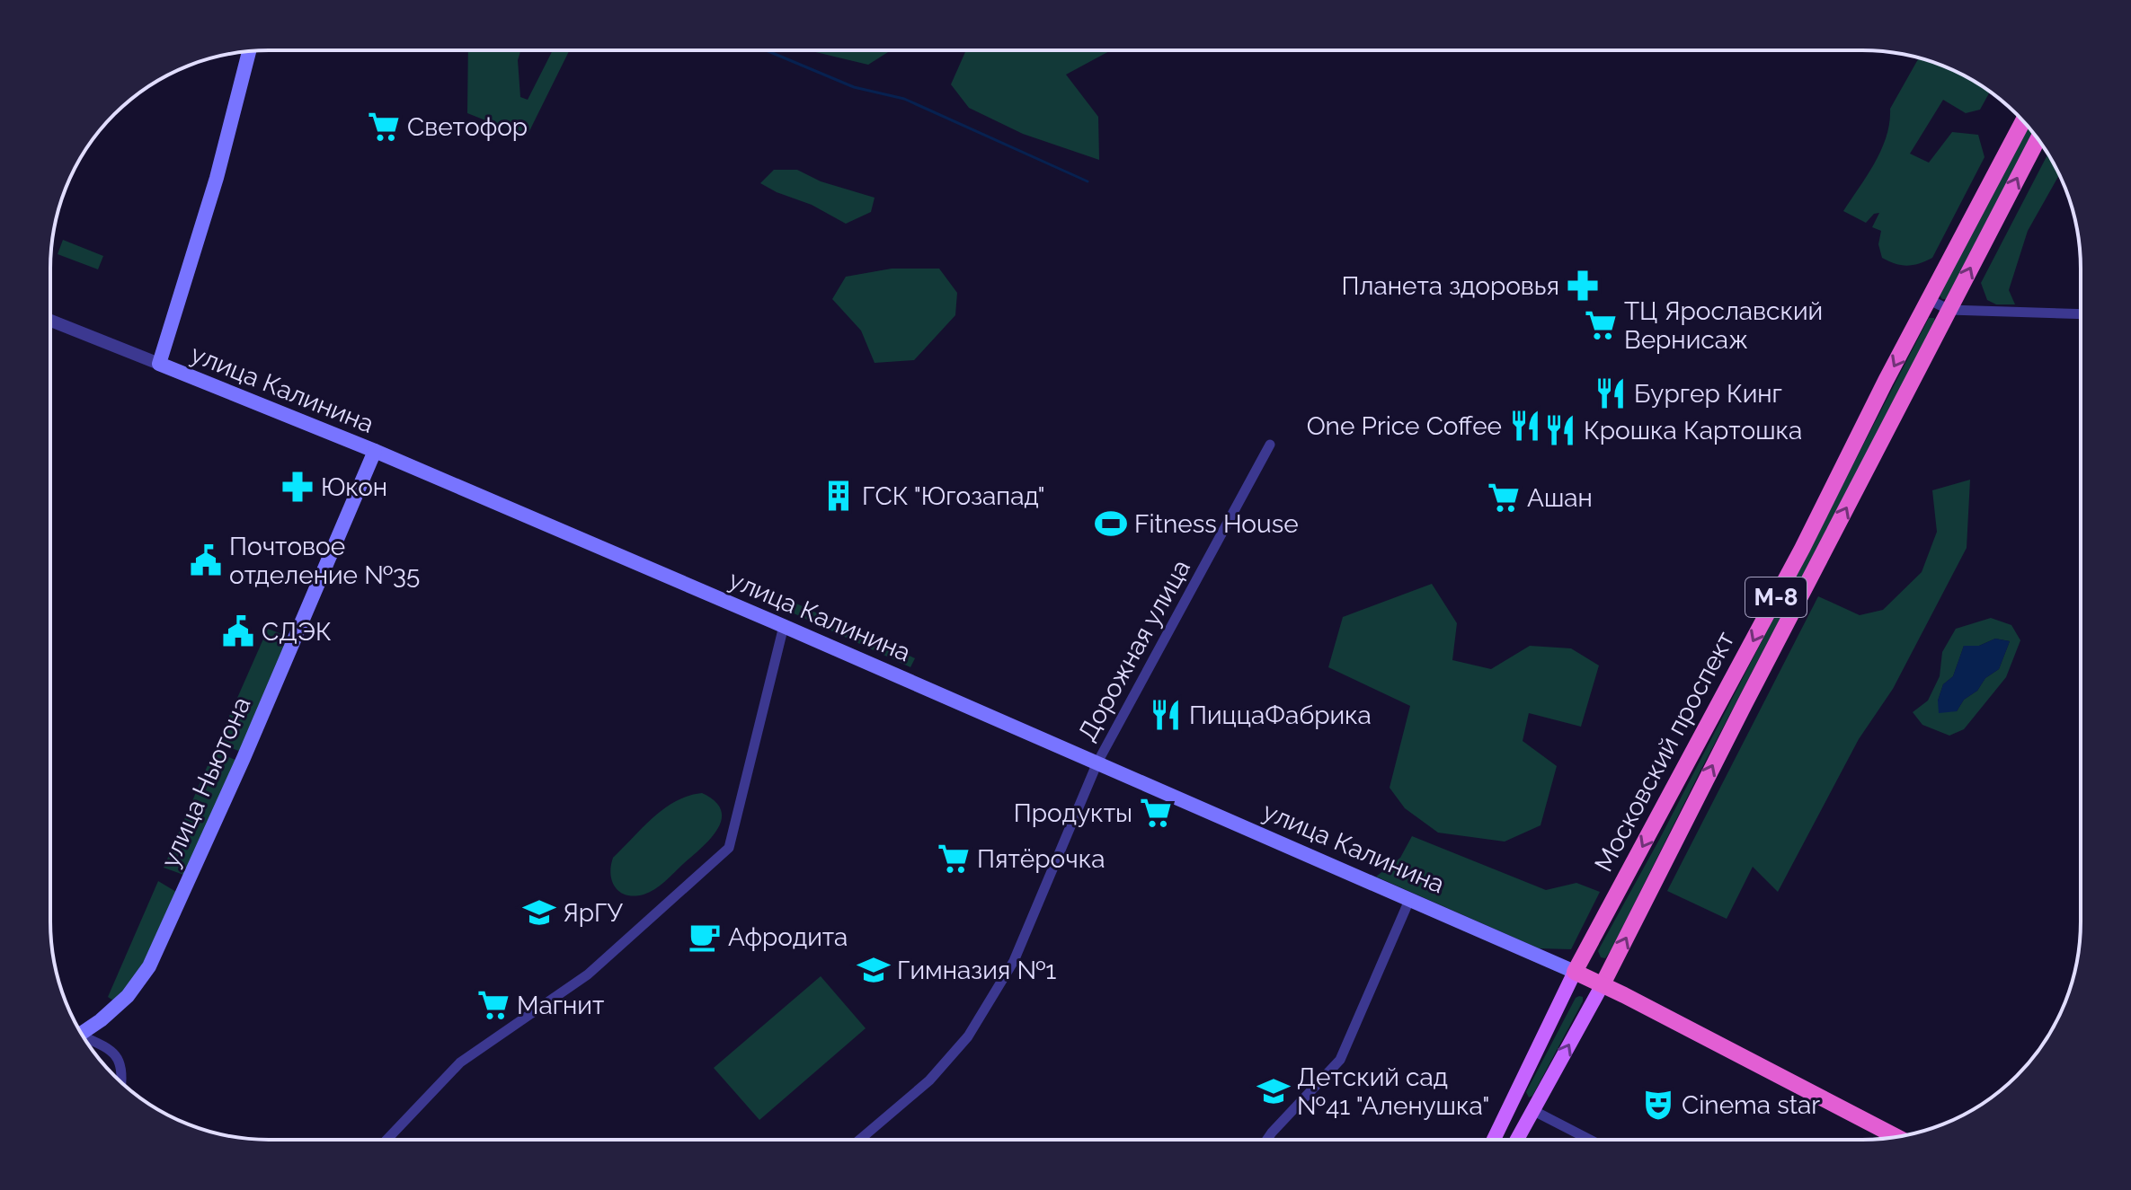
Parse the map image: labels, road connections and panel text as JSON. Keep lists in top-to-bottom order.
{
  "streets": {
    "highway": ["М-8", "Московский проспект"],
    "main road": ["улица Калинина", "улица Ньютона"],
    "street": ["Дорожная улица"]
  },
  "crossings": [
    ["улица Калинина", "Дорожная улица"],
    ["улица Калинина", "Московский проспект"],
    ["улица Калинина", "улица Ньютона"],
    ["М-8", "Московский проспект"]
  ],
  "places": {
    "supermarket": [
      "Светофор",
      "ТЦ Ярославский Вернисаж",
      "Ашан",
      "Продукты",
      "Пятёрочка",
      "Магнит"
    ],
    "pharmacy": ["Планета здоровья", "Юкон"],
    "restaurant": [
      "Бургер Кинг",
      "One Price Coffee",
      "Крошка Картошка",
      "ПиццаФабрика"
    ],
    "building": ["ГСК \"Югозапад\""],
    "sports": ["Fitness House"],
    "public building": ["Почтовое отделение №35", "СДЭК"],
    "school or university": ["ЯрГУ", "Гимназия №1", "Детский сад №41 \"Аленушка\""],
    "cafe": ["Афродита"],
    "theatre": ["Cinema star"]
  }
}
